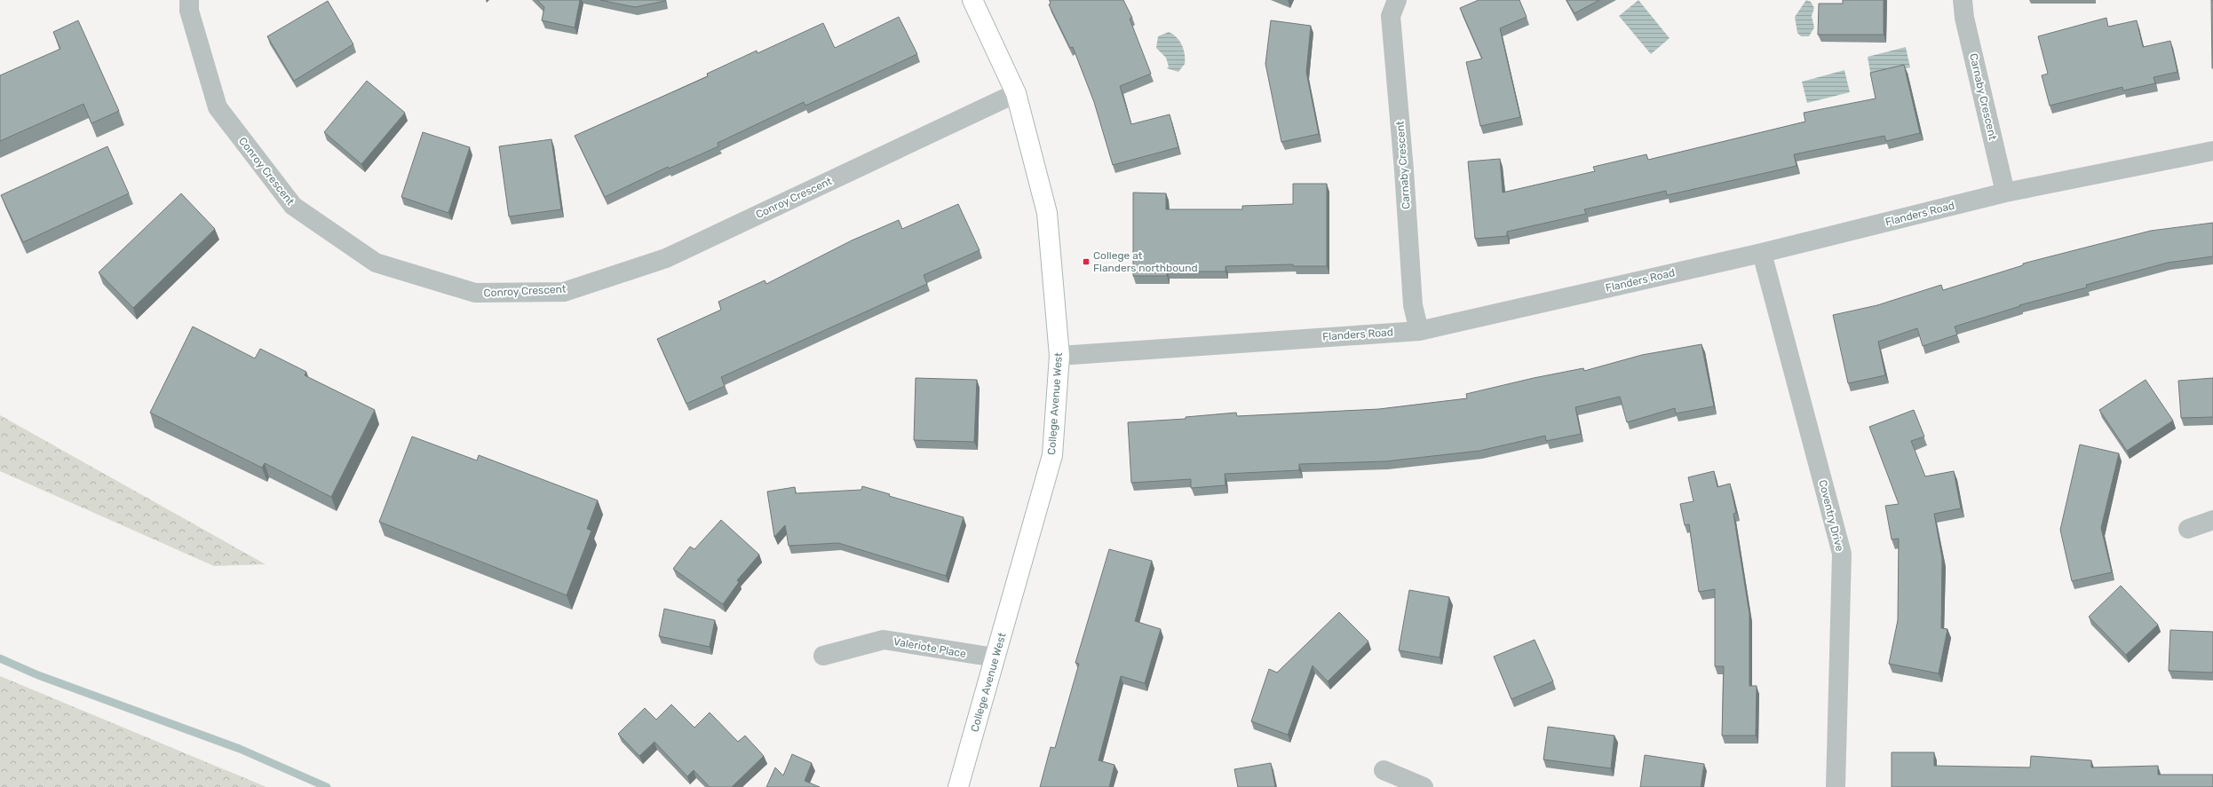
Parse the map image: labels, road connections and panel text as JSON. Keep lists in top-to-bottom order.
{
  "streets": {
    "street": [
      "Carnaby Crescent",
      "Conroy Crescent",
      "Flanders Road",
      "College Avenue West",
      "Coventry Drive",
      "Valeriote Place"
    ]
  },
  "crossings": [
    ["Carnaby Crescent", "Flanders Road"],
    ["Conroy Crescent", "College Avenue West"],
    ["Flanders Road", "College Avenue West"],
    ["Flanders Road", "Coventry Drive"],
    ["College Avenue West", "Valeriote Place"]
  ],
  "places": {
    "transit": ["College at Flanders northbound"]
  }
}
